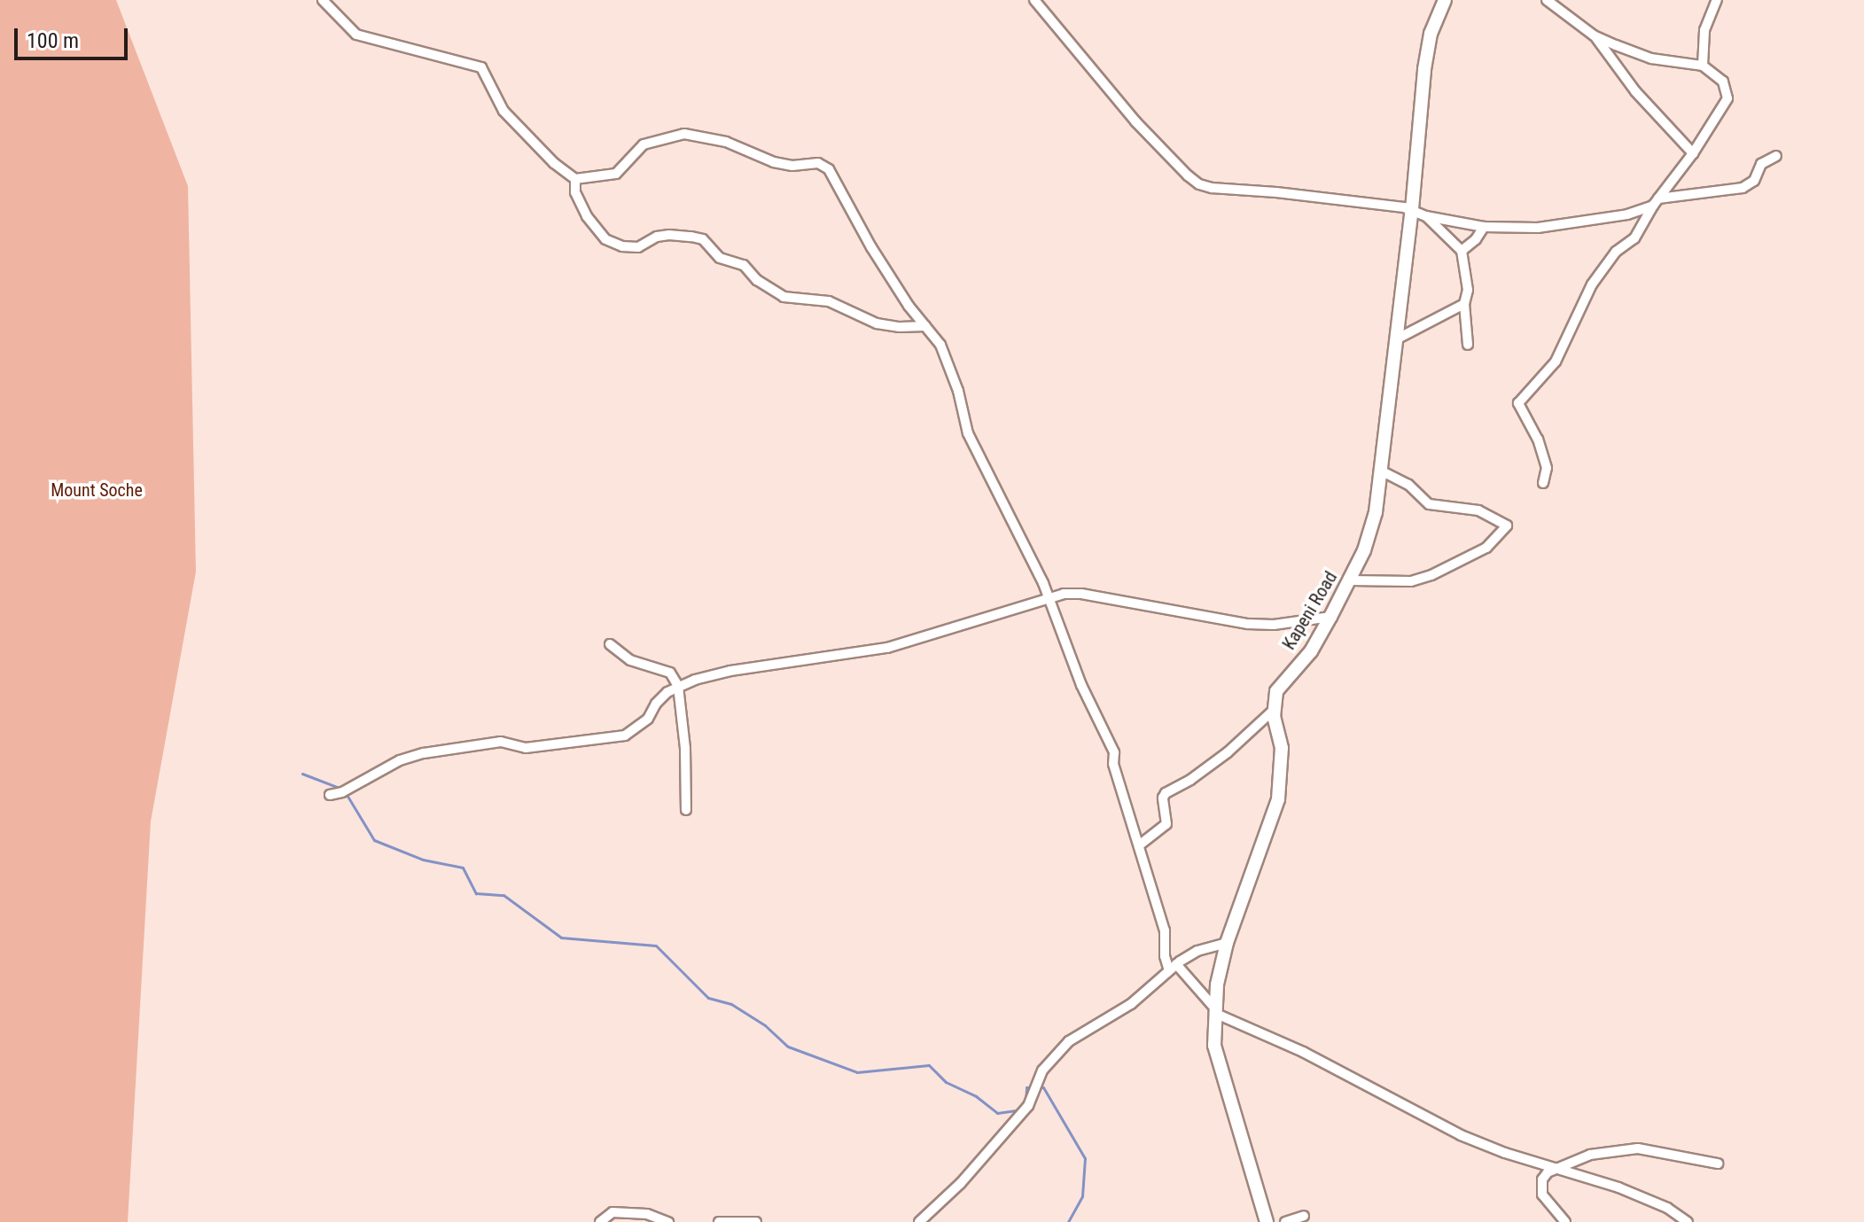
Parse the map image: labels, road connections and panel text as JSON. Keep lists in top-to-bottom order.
{
  "streets": {
    "main road": ["Kapeni Road"]
  },
  "parks": ["Mount Soche"],
  "scale_bar": "100 m"
}
